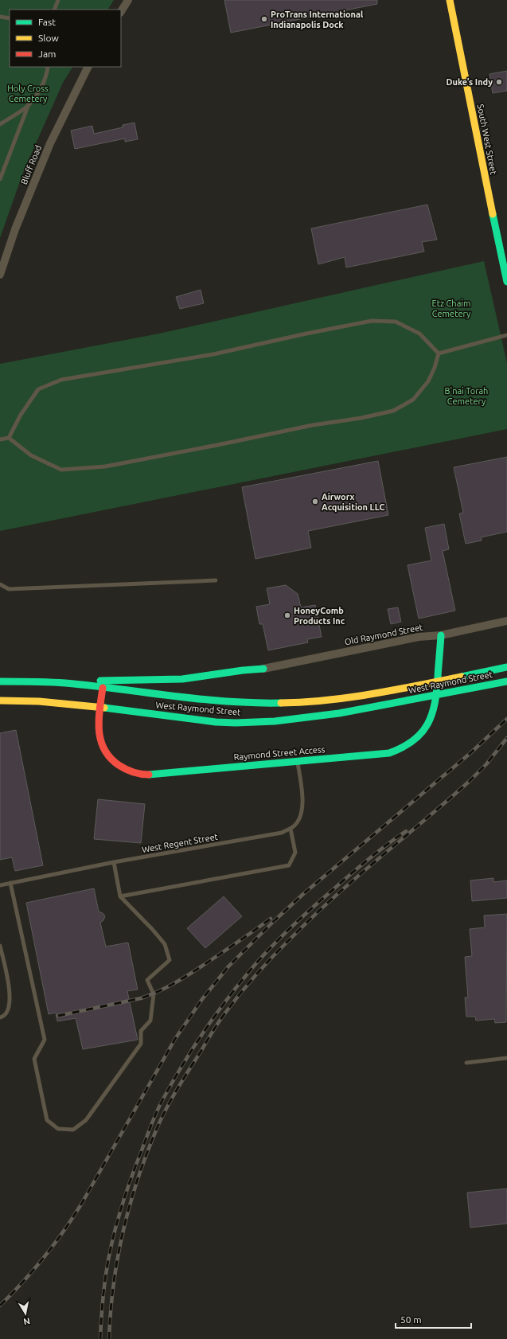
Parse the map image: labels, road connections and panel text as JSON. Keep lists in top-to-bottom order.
{
  "streets": {
    "main road": ["South West Street", "West Raymond Street", "Raymond Street Access"],
    "street": ["Bluff Road", "Old Raymond Street"],
    "lane": ["West Regent Street"]
  },
  "crossings": [
    ["Old Raymond Street", "Raymond Street Access"],
    ["West Raymond Street", "Raymond Street Access"]
  ],
  "parks": ["Holy Cross Cemetery", "Etz Chaim Cemetery", "B'nai Torah Cemetery"],
  "places": [
    "ProTrans International Indianapolis Dock",
    "Duke’s Indy",
    "Airworx Acquisition LLC",
    "HoneyComb Products Inc"
  ],
  "legend": ["Fast", "Slow", "Jam"],
  "scale_bar": "50 m",
  "north": "bottom"
}
